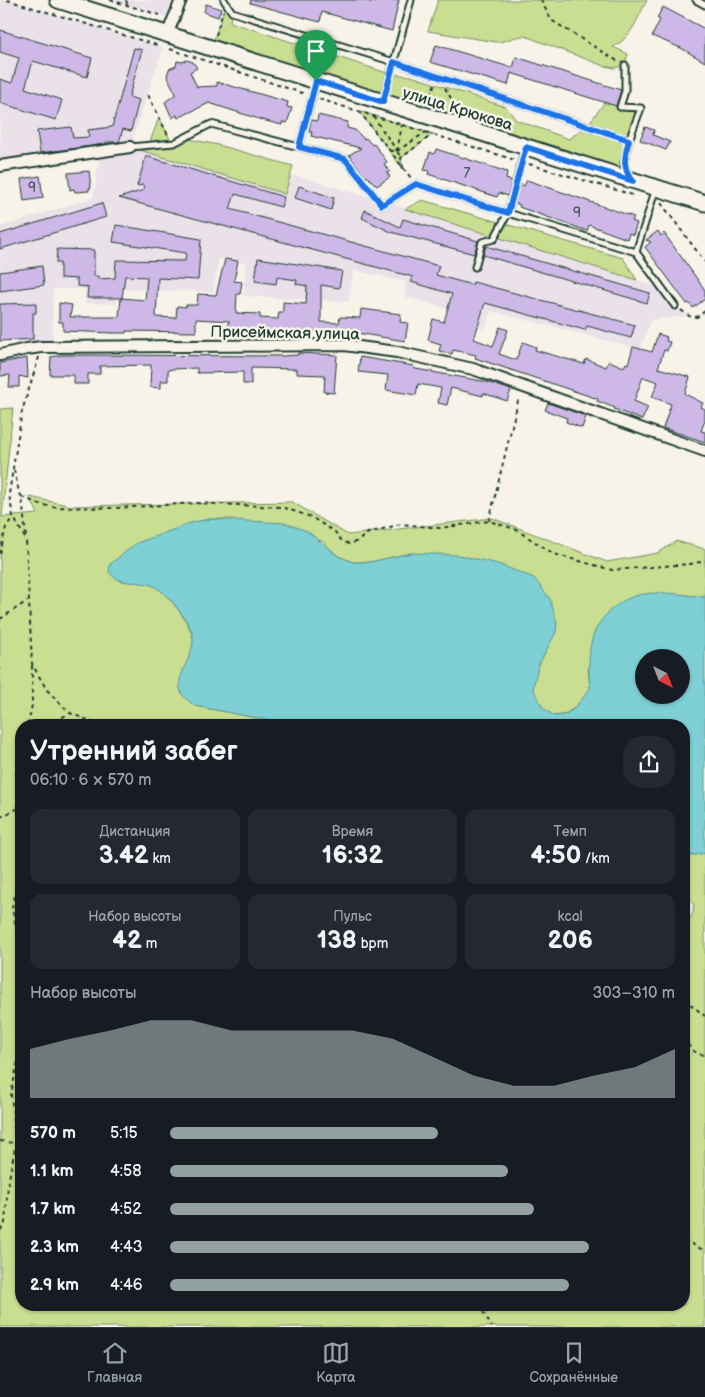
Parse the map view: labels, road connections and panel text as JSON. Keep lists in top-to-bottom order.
{
  "streets": {
    "main road": ["улица Крюкова"],
    "street": ["Присеймская улица"]
  },
  "house_numbers": ["7", "9", "9"],
  "north": "bottom right",
  "page": {
    "heading": ["Утренний забег", "06:10 · 6 × 570 m"],
    "stats": [
      ["Дистанция", "3.42 km"],
      ["Время", "16:32"],
      ["Темп", "4:50 /km"],
      ["Набор высоты", "42 m"],
      ["Пульс", "138 bpm"],
      ["kcal", "206"]
    ],
    "chart": ["Набор высоты", "303–310 m"],
    "list": [
      {
        "name": "570 m",
        "note": "5:15"
      },
      {
        "name": "1.1 km",
        "note": "4:58"
      },
      {
        "name": "1.7 km",
        "note": "4:52"
      },
      {
        "name": "2.3 km",
        "note": "4:43"
      },
      {
        "name": "2.9 km",
        "note": "4:46"
      }
    ],
    "tabs": ["Главная", "Карта", "Сохранённые"]
  }
}
